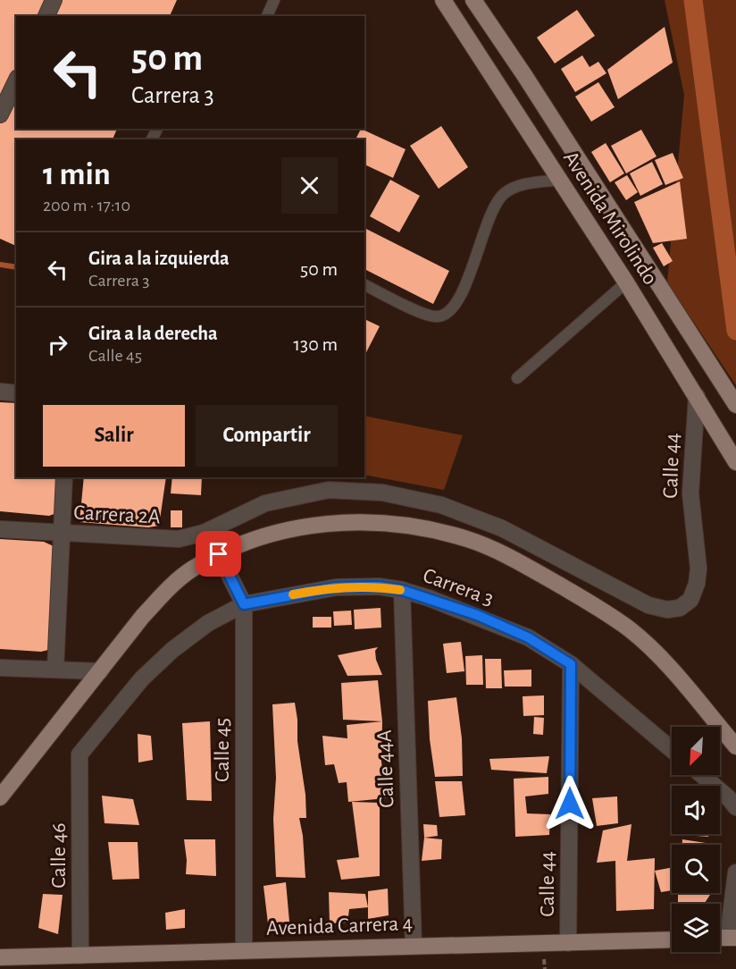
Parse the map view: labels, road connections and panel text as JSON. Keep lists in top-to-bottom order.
{
  "streets": {
    "main road": ["Avenida Mirolindo", "Avenida Carrera 4"],
    "street": [
      "Calle 44",
      "Carrera 2A",
      "Carrera 3",
      "Calle 45",
      "Calle 44A",
      "Calle 46"
    ]
  },
  "crossings": [
    ["Avenida Mirolindo", "Calle 44"],
    ["Calle 44", "Carrera 2A"],
    ["Calle 44", "Carrera 3"],
    ["Calle 44", "Avenida Carrera 4"],
    ["Carrera 3", "Calle 45"],
    ["Carrera 3", "Calle 44A"],
    ["Carrera 3", "Calle 46"],
    ["Calle 45", "Avenida Carrera 4"],
    ["Calle 44A", "Avenida Carrera 4"],
    ["Calle 46", "Avenida Carrera 4"]
  ],
  "north": "bottom left",
  "page": {
    "turn": ["50 m", "Carrera 3"],
    "heading": ["1 min", "200 m · 17:10"],
    "list": [
      {
        "name": "Gira a la izquierda",
        "note": "Carrera 3",
        "value": "50 m"
      },
      {
        "name": "Gira a la derecha",
        "note": "Calle 45",
        "value": "130 m"
      }
    ],
    "buttons": ["Salir", "Compartir"]
  }
}
